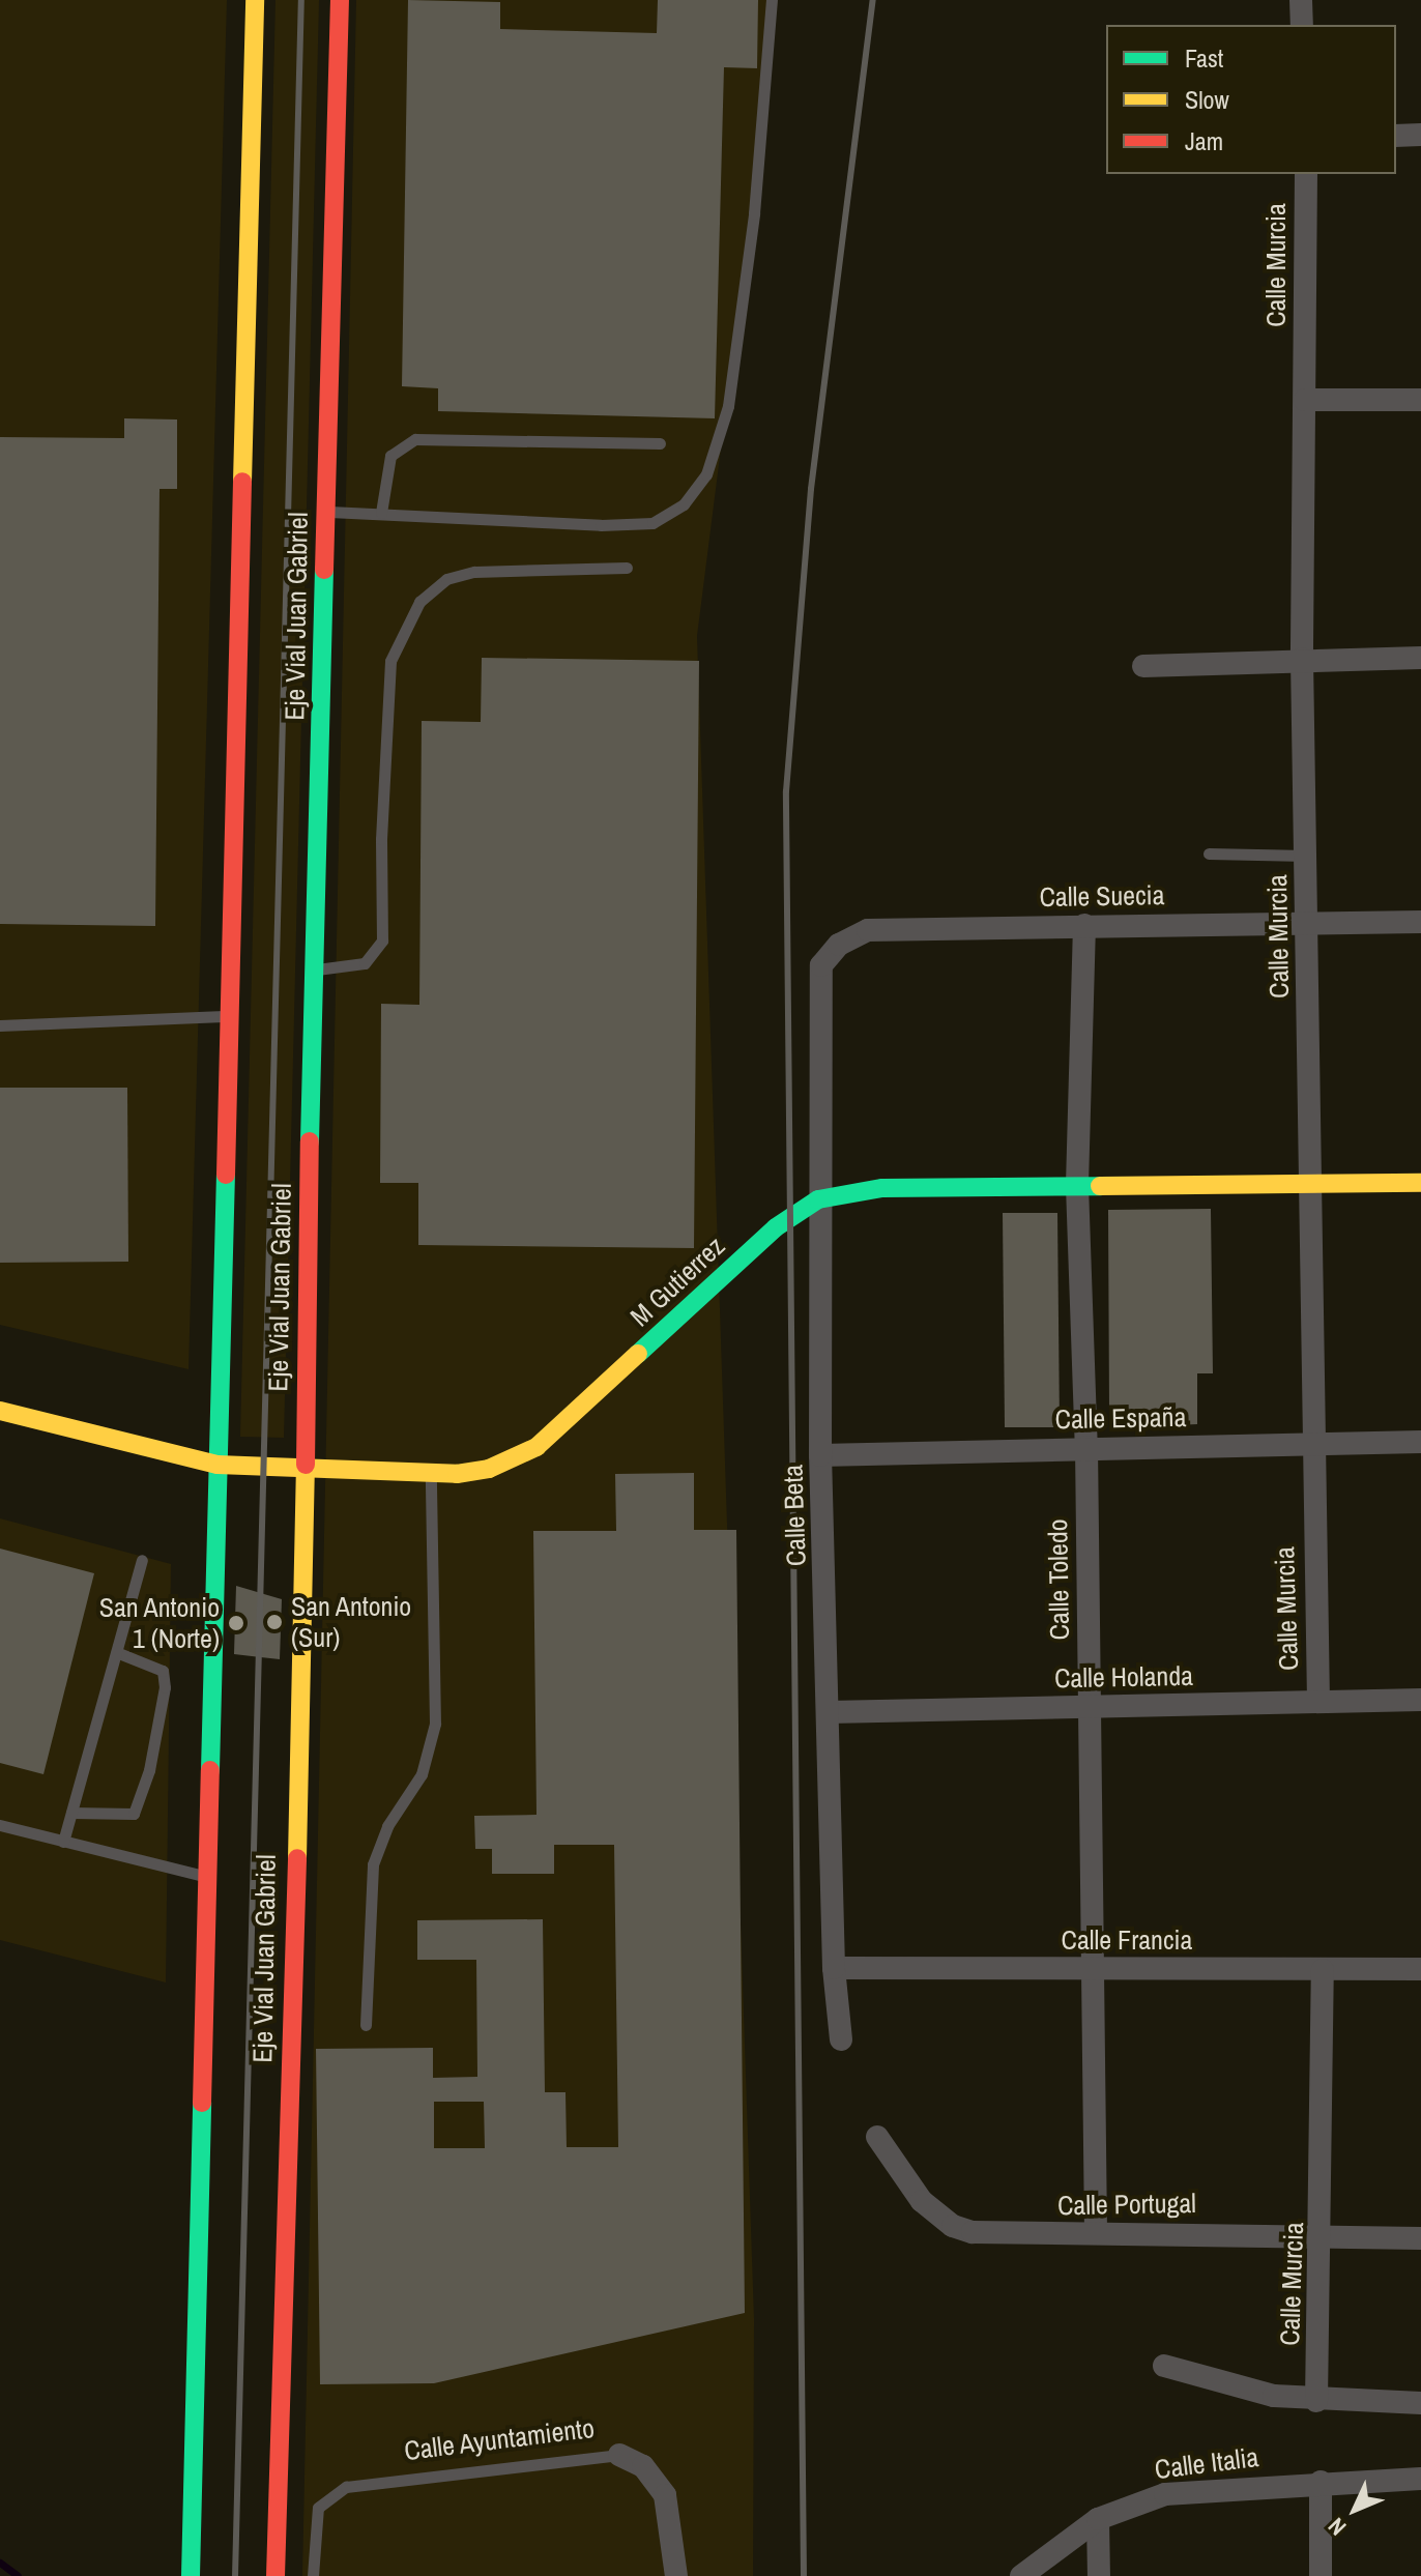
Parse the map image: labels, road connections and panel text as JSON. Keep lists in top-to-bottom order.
{
  "streets": {
    "main road": ["Eje Vial Juan Gabriel", "M Gutierrez"],
    "street": [
      "Calle Murcia",
      "Calle Suecia",
      "Calle España",
      "Calle Beta",
      "Calle Toledo",
      "Calle Holanda",
      "Calle Francia",
      "Calle Portugal",
      "Calle Ayuntamiento",
      "Calle Italia"
    ]
  },
  "crossings": [
    ["Calle Murcia", "Calle Suecia"],
    ["Calle Murcia", "M Gutierrez"],
    ["Calle Murcia", "Calle España"],
    ["Calle Murcia", "Calle Holanda"],
    ["Calle Murcia", "Calle Francia"],
    ["Calle Murcia", "Calle Portugal"],
    ["Eje Vial Juan Gabriel", "M Gutierrez"],
    ["Calle Suecia", "Calle Beta"],
    ["Calle Suecia", "Calle Toledo"],
    ["M Gutierrez", "Calle Beta"],
    ["M Gutierrez", "Calle Toledo"],
    ["Calle España", "Calle Beta"],
    ["Calle España", "Calle Toledo"],
    ["Calle Beta", "Calle Holanda"],
    ["Calle Beta", "Calle Francia"],
    ["Calle Toledo", "Calle Holanda"],
    ["Calle Toledo", "Calle Francia"],
    ["Calle Toledo", "Calle Portugal"]
  ],
  "places": ["San Antonio (Sur)", "San Antonio 1 (Norte)"],
  "legend": ["Fast", "Slow", "Jam"],
  "north": "bottom left"
}
